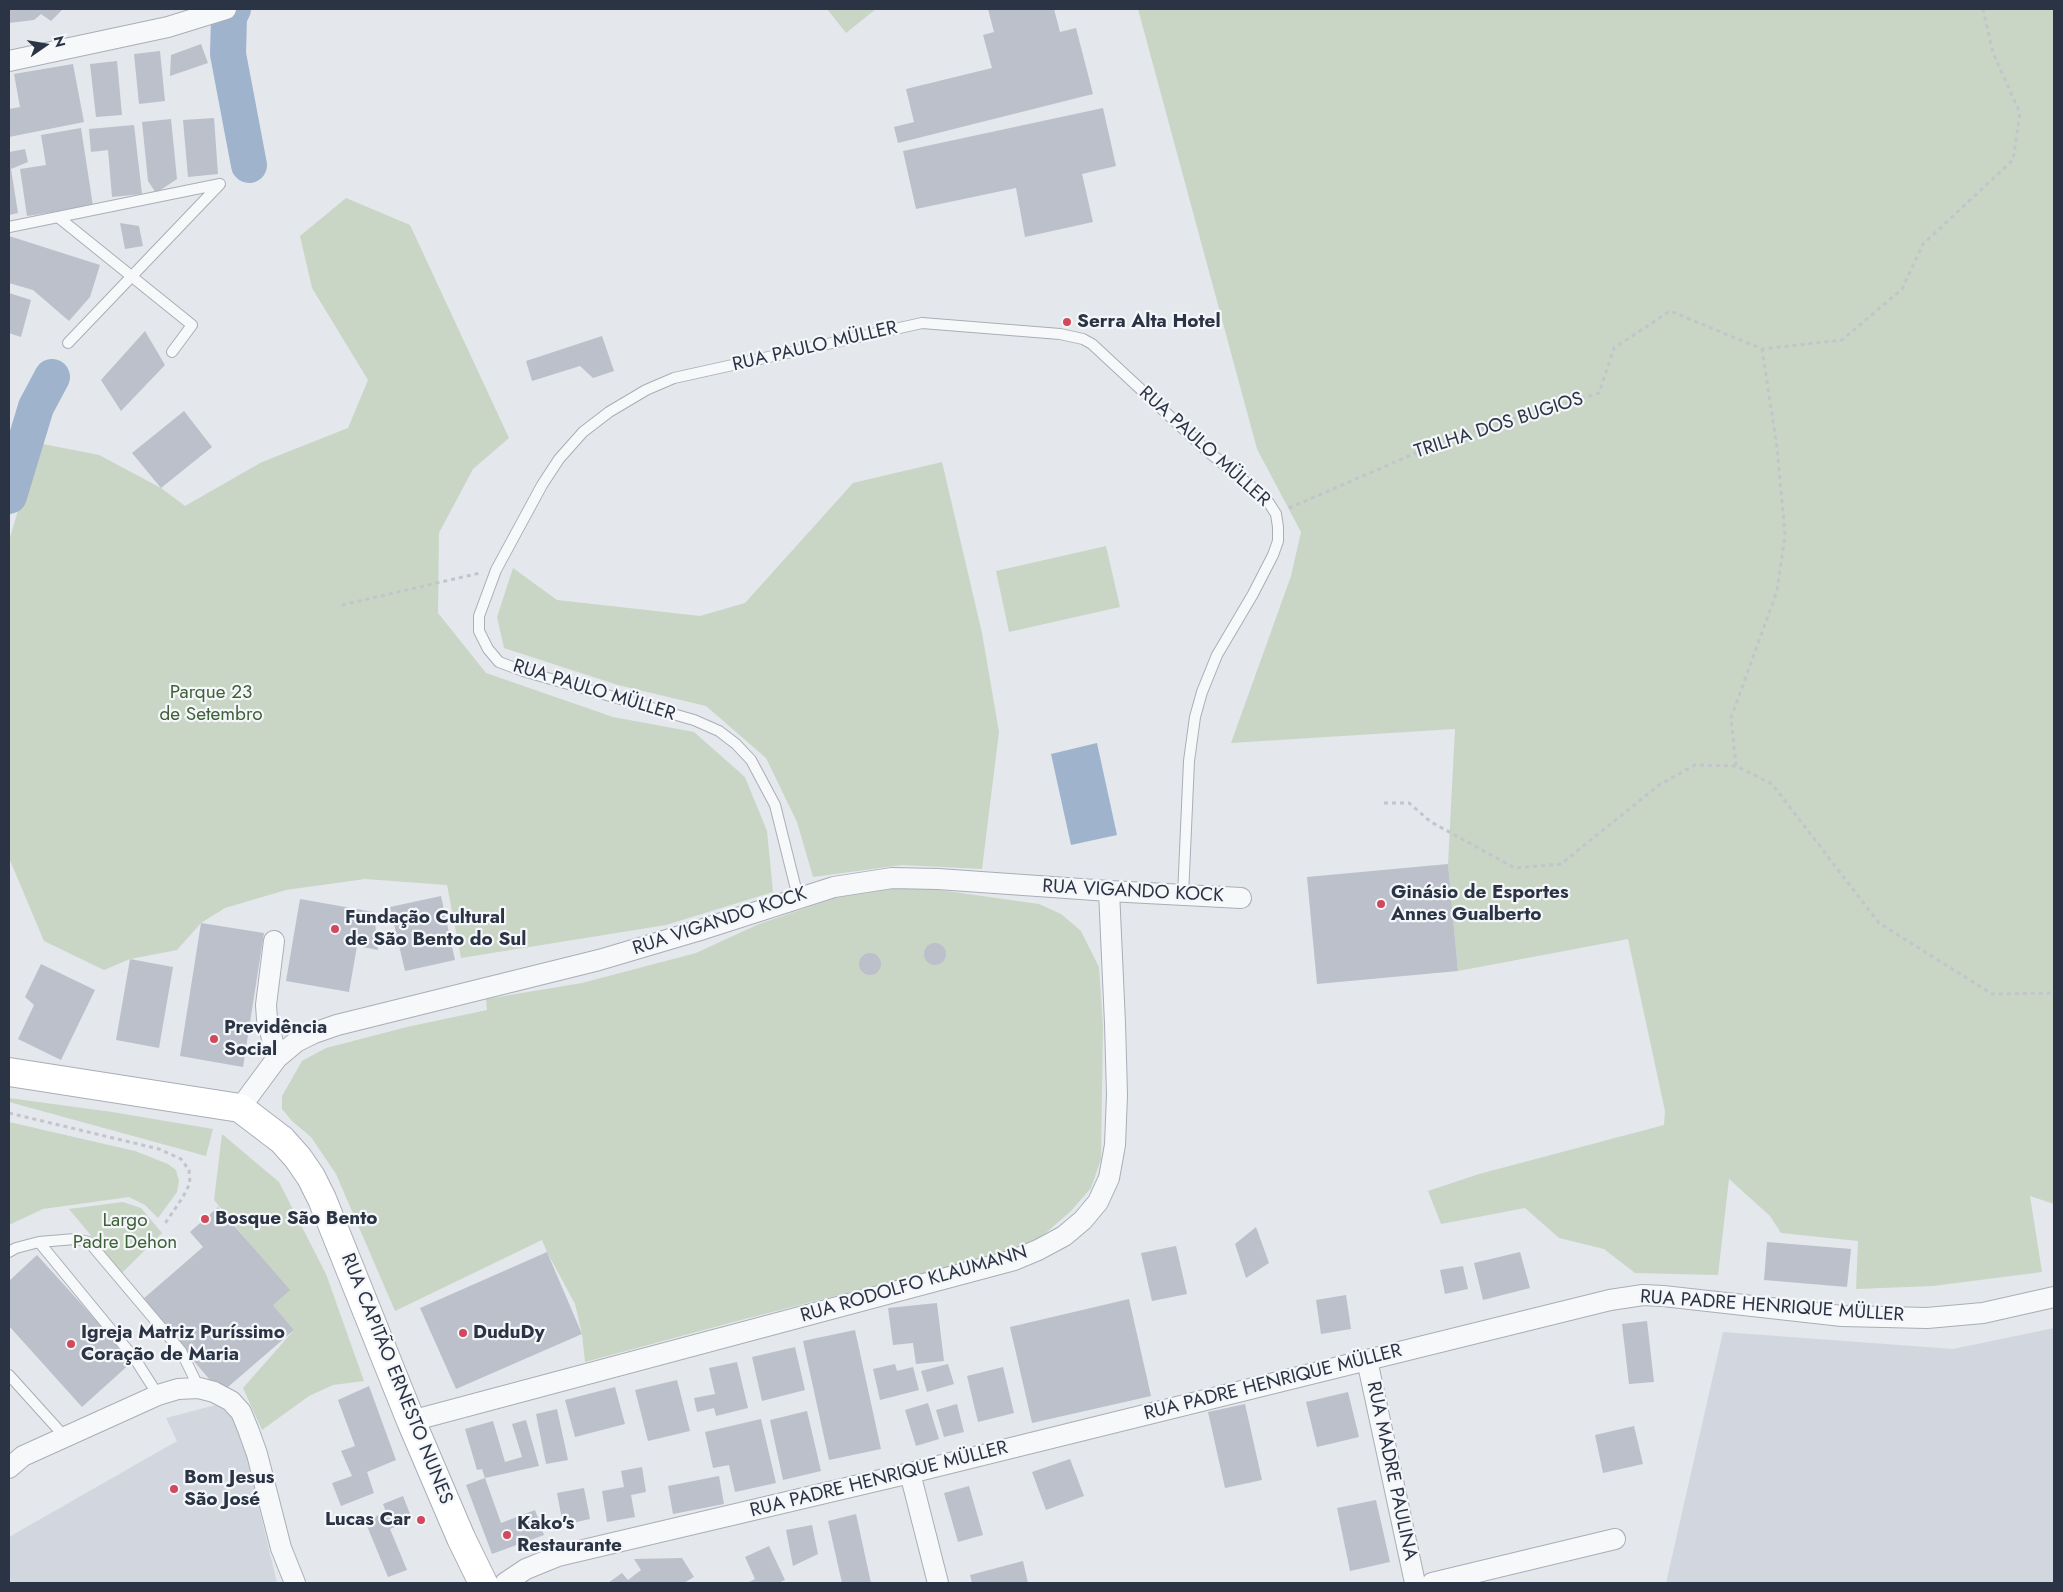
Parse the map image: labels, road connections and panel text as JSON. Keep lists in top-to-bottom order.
{
  "streets": {
    "main road": ["RUA CAPITÃO ERNESTO NUNES"],
    "street": [
      "RUA VIGANDO KOCK",
      "RUA RODOLFO KLAUMANN",
      "RUA PADRE HENRIQUE MÜLLER",
      "RUA MADRE PAULINA"
    ],
    "lane": ["RUA PAULO MÜLLER"],
    "path": ["TRILHA DOS BUGIOS"]
  },
  "crossings": [
    ["RUA PAULO MÜLLER", "TRILHA DOS BUGIOS"],
    ["RUA PAULO MÜLLER", "RUA VIGANDO KOCK"],
    ["RUA VIGANDO KOCK", "RUA RODOLFO KLAUMANN"],
    ["RUA VIGANDO KOCK", "RUA CAPITÃO ERNESTO NUNES"],
    ["RUA RODOLFO KLAUMANN", "RUA CAPITÃO ERNESTO NUNES"],
    ["RUA PADRE HENRIQUE MÜLLER", "RUA MADRE PAULINA"]
  ],
  "parks": ["Parque 23 de Setembro", "Largo Padre Dehon"],
  "places": [
    "Serra Alta Hotel",
    "Ginásio de Esportes Annes Gualberto",
    "Fundação Cultural de São Bento do Sul",
    "Previdência Social",
    "Bosque São Bento",
    "DuduDy",
    "Igreja Matriz Puríssimo Coração de Maria",
    "Bom Jesus São José",
    "Lucas Car",
    "Kako's Restaurante"
  ],
  "north": "right"
}
